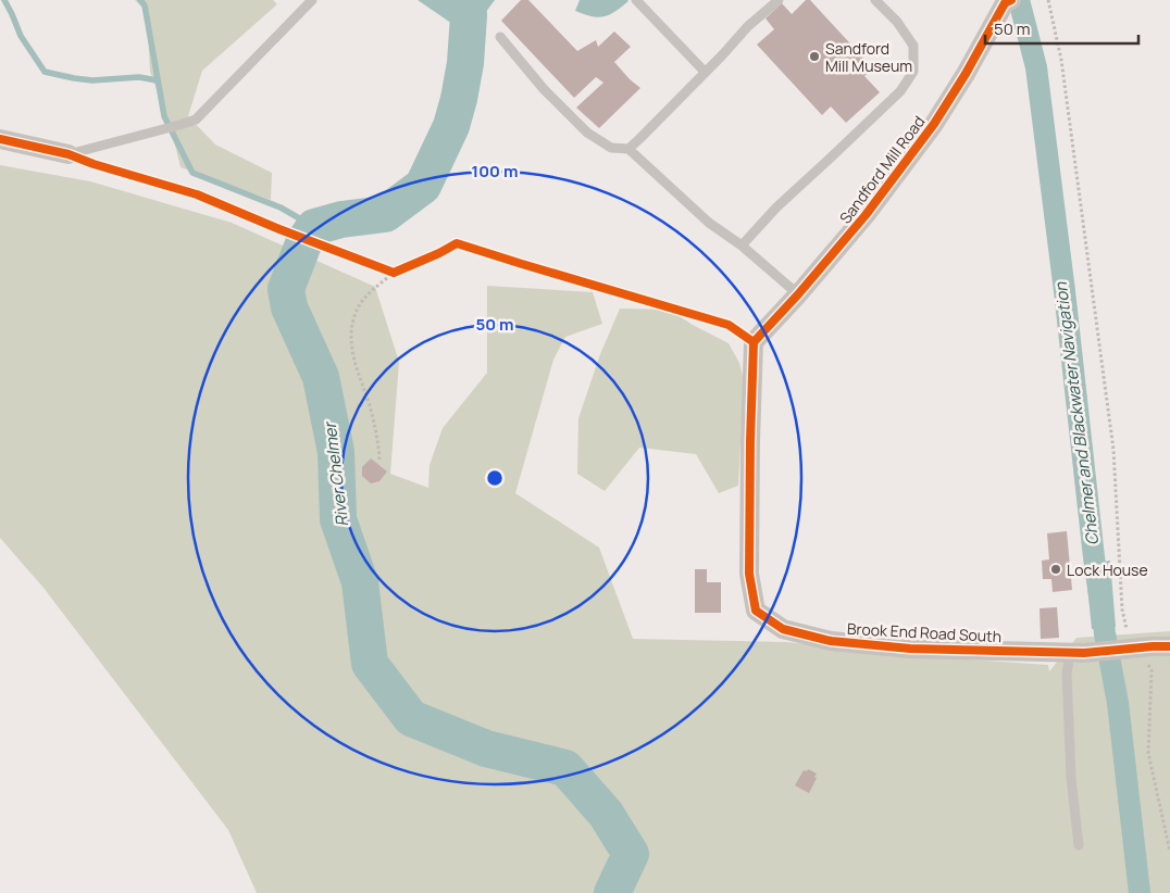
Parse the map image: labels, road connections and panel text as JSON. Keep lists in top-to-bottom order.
{
  "streets": {
    "street": ["Sandford Mill Road", "Brook End Road South"]
  },
  "crossings": [
    ["Sandford Mill Road", "Brook End Road South"]
  ],
  "water": ["Chelmer and Blackwater Navigation", "River Chelmer"],
  "places": ["Sandford Mill Museum", "Lock House"],
  "scale_bar": "50 m",
  "rings": ["100 m", "50 m"]
}
